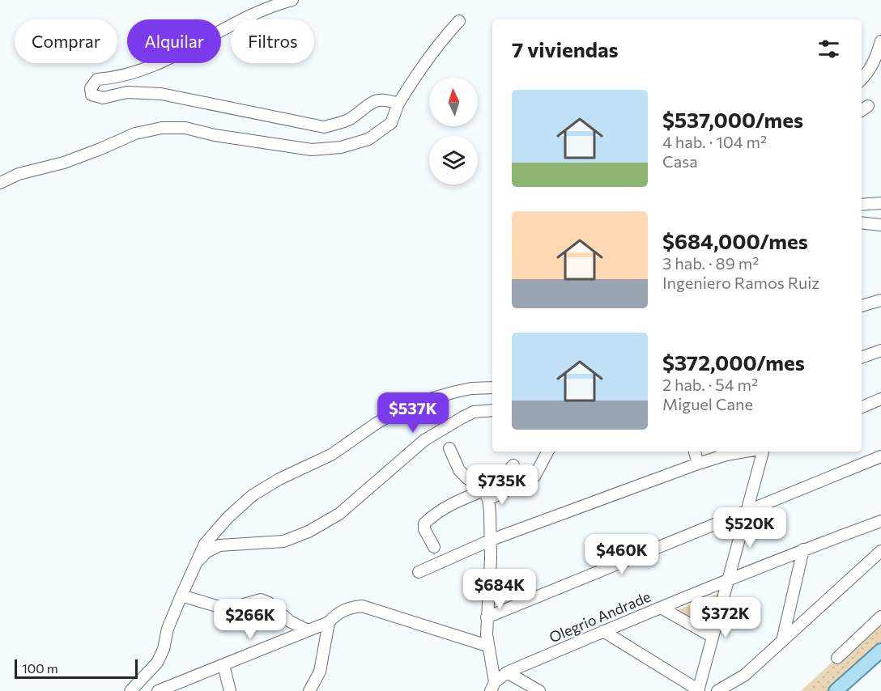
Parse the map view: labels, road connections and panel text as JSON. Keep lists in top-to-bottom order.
{
  "streets": {
    "street": ["Olegrio Andrade"]
  },
  "scale_bar": "100 m",
  "north": "top",
  "page": {
    "chip": ["Comprar", "Alquilar", "Filtros"],
    "heading": "7 viviendas",
    "list": [
      {
        "name": "$537,000/mes",
        "note": "4 hab. · 104 m² · Casa"
      },
      {
        "name": "$684,000/mes",
        "note": "3 hab. · 89 m² · Ingeniero Ramos Ruiz"
      },
      {
        "name": "$372,000/mes",
        "note": "2 hab. · 54 m² · Miguel Cane"
      }
    ],
    "price": [
      "$537K",
      "$735K",
      "$520K",
      "$460K",
      "$684K",
      "$372K",
      "$266K"
    ],
    "scale": "100 m"
  }
}
